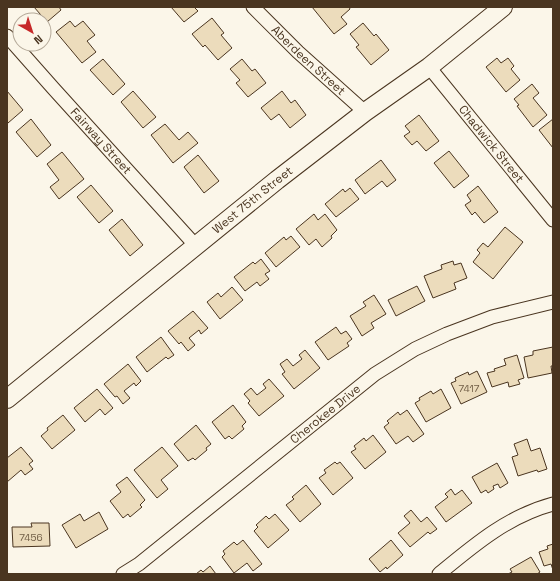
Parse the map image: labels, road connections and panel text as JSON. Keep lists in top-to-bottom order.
{
  "streets": {
    "main road": ["West 75th Street"],
    "street": [
      "Aberdeen Street",
      "Fairway Street",
      "Chadwick Street",
      "Cherokee Drive"
    ]
  },
  "crossings": [
    ["Aberdeen Street", "West 75th Street"],
    ["Fairway Street", "West 75th Street"],
    ["Chadwick Street", "West 75th Street"]
  ],
  "house_numbers": ["7417", "7456"],
  "north": "bottom right"
}
